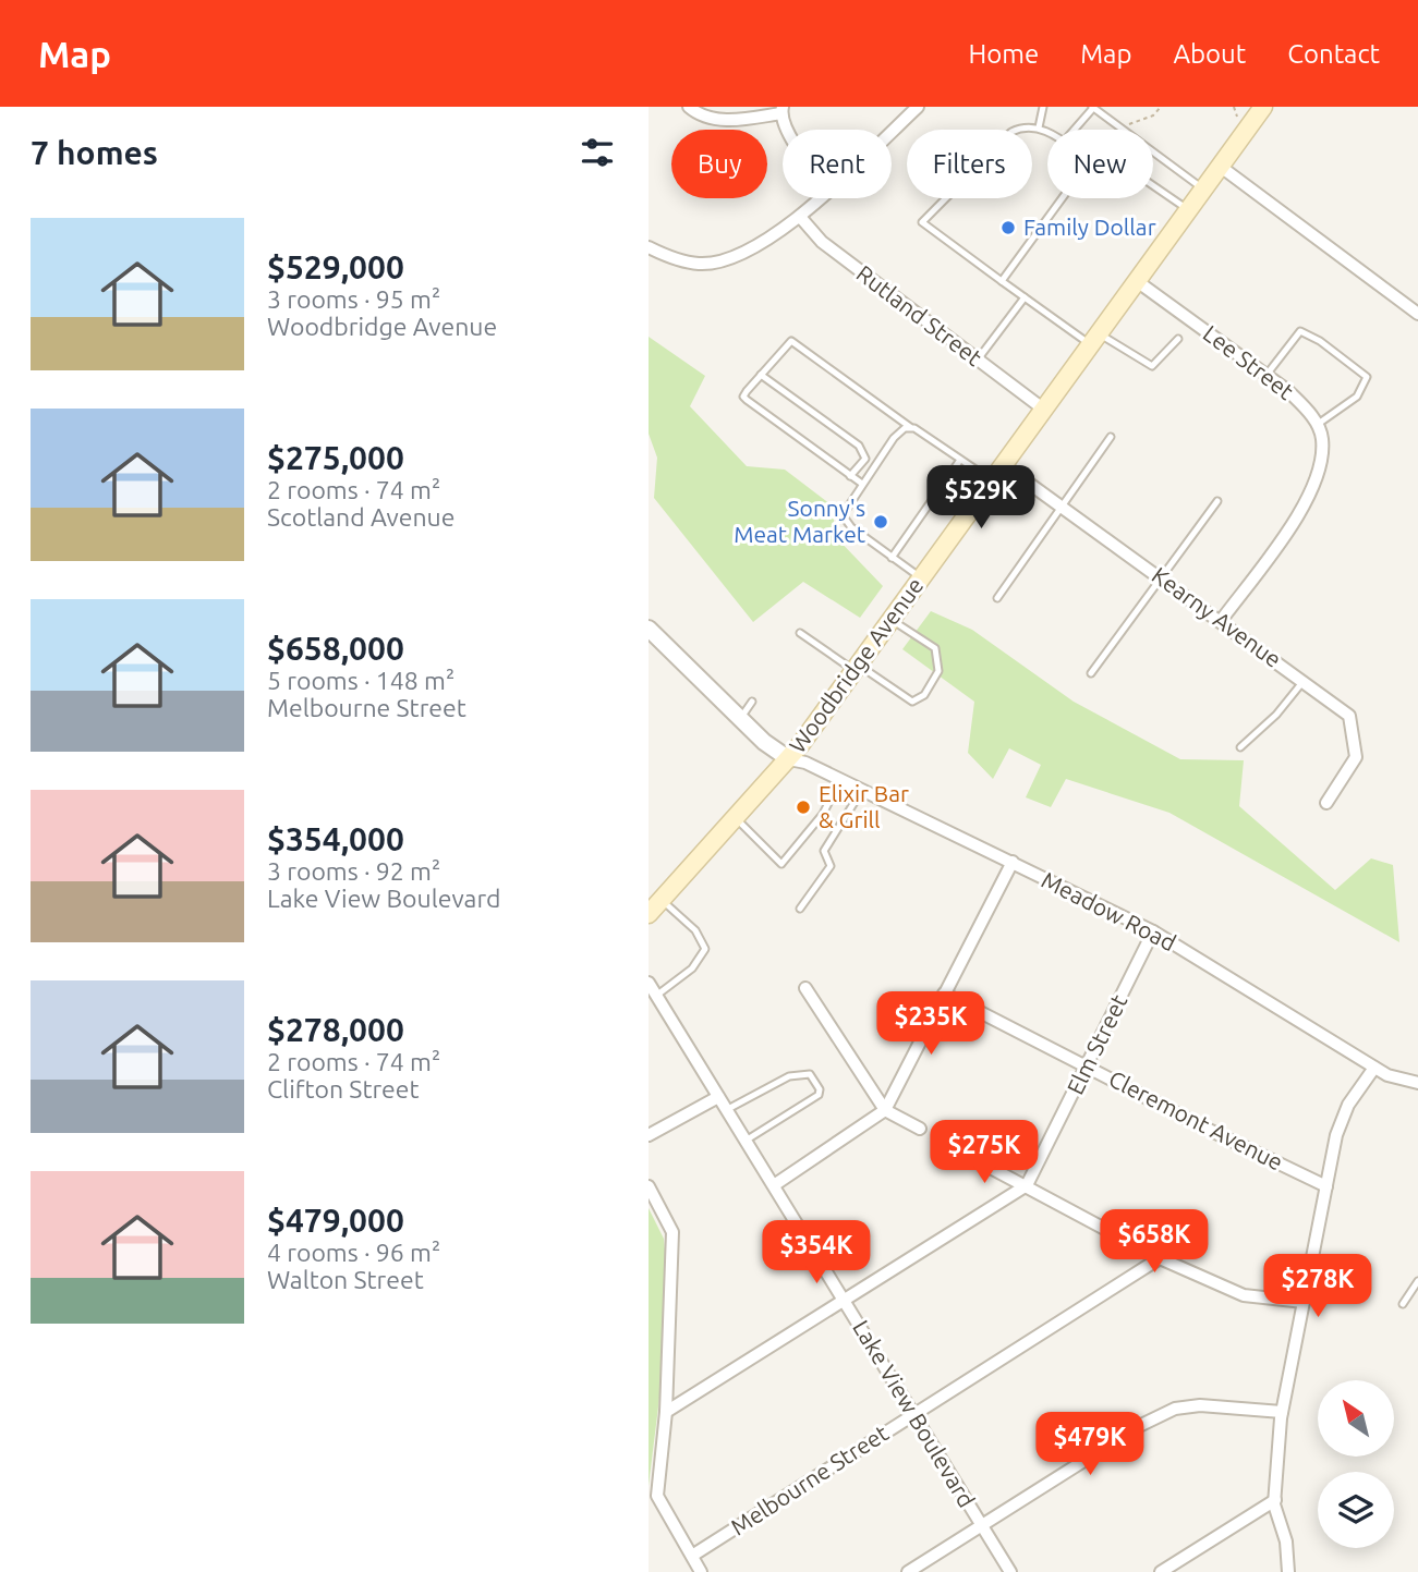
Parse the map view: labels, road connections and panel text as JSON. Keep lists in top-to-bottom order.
{
  "streets": {
    "main road": ["Woodbridge Avenue"],
    "street": [
      "Rutland Street",
      "Lee Street",
      "Kearny Avenue",
      "Meadow Road",
      "Elm Street",
      "Cleremont Avenue",
      "Lake View Boulevard",
      "Melbourne Street"
    ]
  },
  "crossings": [
    ["Rutland Street", "Woodbridge Avenue"],
    ["Lee Street", "Woodbridge Avenue"],
    ["Kearny Avenue", "Woodbridge Avenue"],
    ["Woodbridge Avenue", "Meadow Road"],
    ["Meadow Road", "Elm Street"],
    ["Elm Street", "Cleremont Avenue"],
    ["Lake View Boulevard", "Melbourne Street"]
  ],
  "places": ["Family Dollar", "Sonny's Meat Market", "Elixir Bar & Grill"],
  "north": "top left",
  "page": {
    "header": "Map",
    "nav": [
      "Home",
      "Map",
      "About",
      "Contact"
    ],
    "heading": "7 homes",
    "chip": [
      "Buy",
      "Rent",
      "Filters",
      "New"
    ],
    "list": [
      {
        "name": "$529,000",
        "note": "3 rooms · 95 m² · Woodbridge Avenue"
      },
      {
        "name": "$275,000",
        "note": "2 rooms · 74 m² · Scotland Avenue"
      },
      {
        "name": "$658,000",
        "note": "5 rooms · 148 m² · Melbourne Street"
      },
      {
        "name": "$354,000",
        "note": "3 rooms · 92 m² · Lake View Boulevard"
      },
      {
        "name": "$278,000",
        "note": "2 rooms · 74 m² · Clifton Street"
      },
      {
        "name": "$479,000",
        "note": "4 rooms · 96 m² · Walton Street"
      }
    ],
    "price": [
      "$529K",
      "$235K",
      "$275K",
      "$658K",
      "$354K",
      "$278K",
      "$479K"
    ]
  }
}
